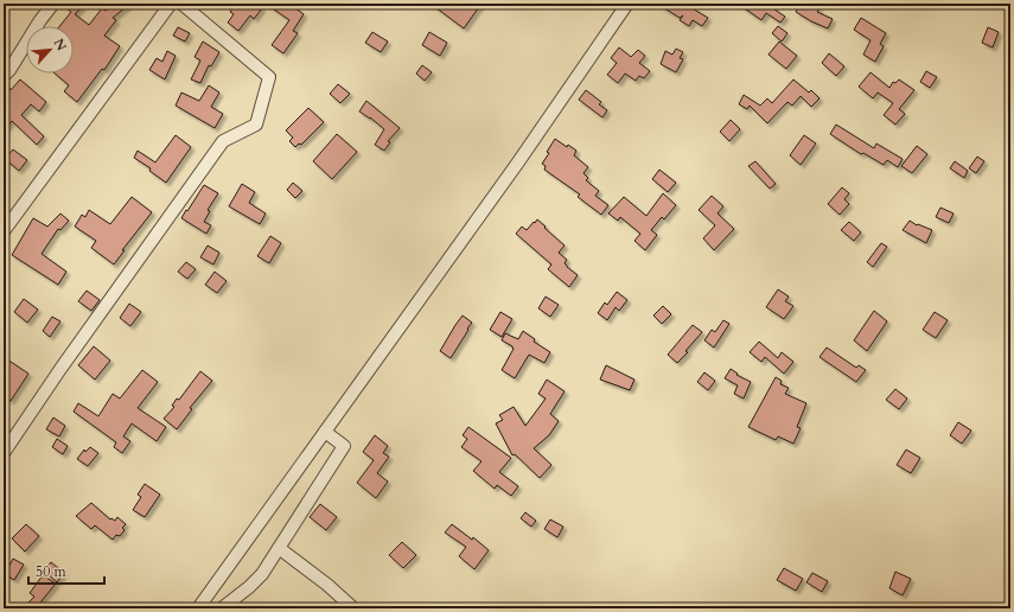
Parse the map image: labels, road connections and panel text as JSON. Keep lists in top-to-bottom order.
{
  "scale_bar": "50 m",
  "north": "top right"
}
